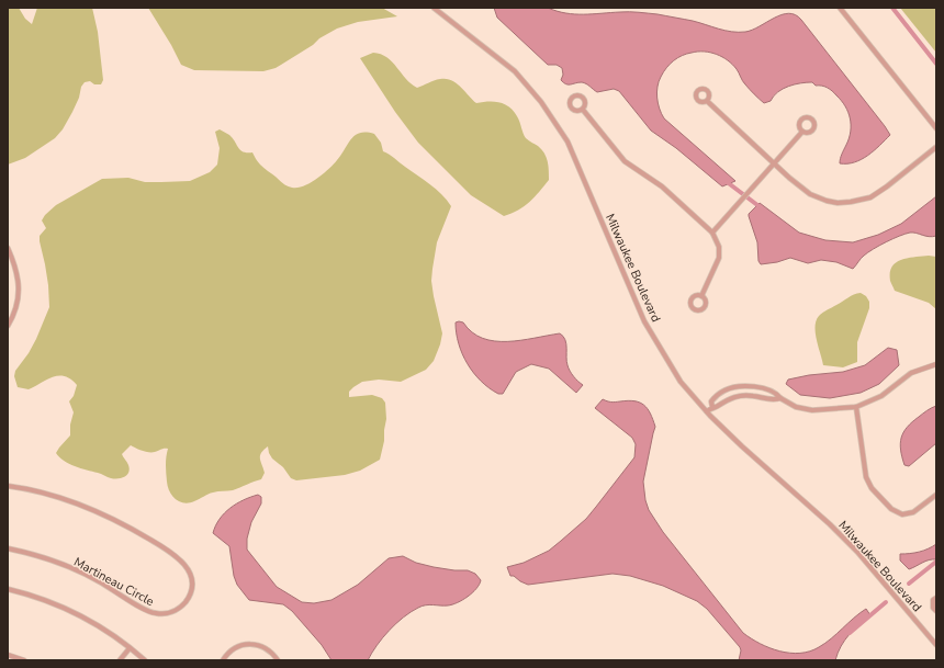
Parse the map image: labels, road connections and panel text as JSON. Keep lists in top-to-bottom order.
{
  "streets": {
    "street": ["Milwaukee Boulevard", "Martineau Circle"]
  }
}
